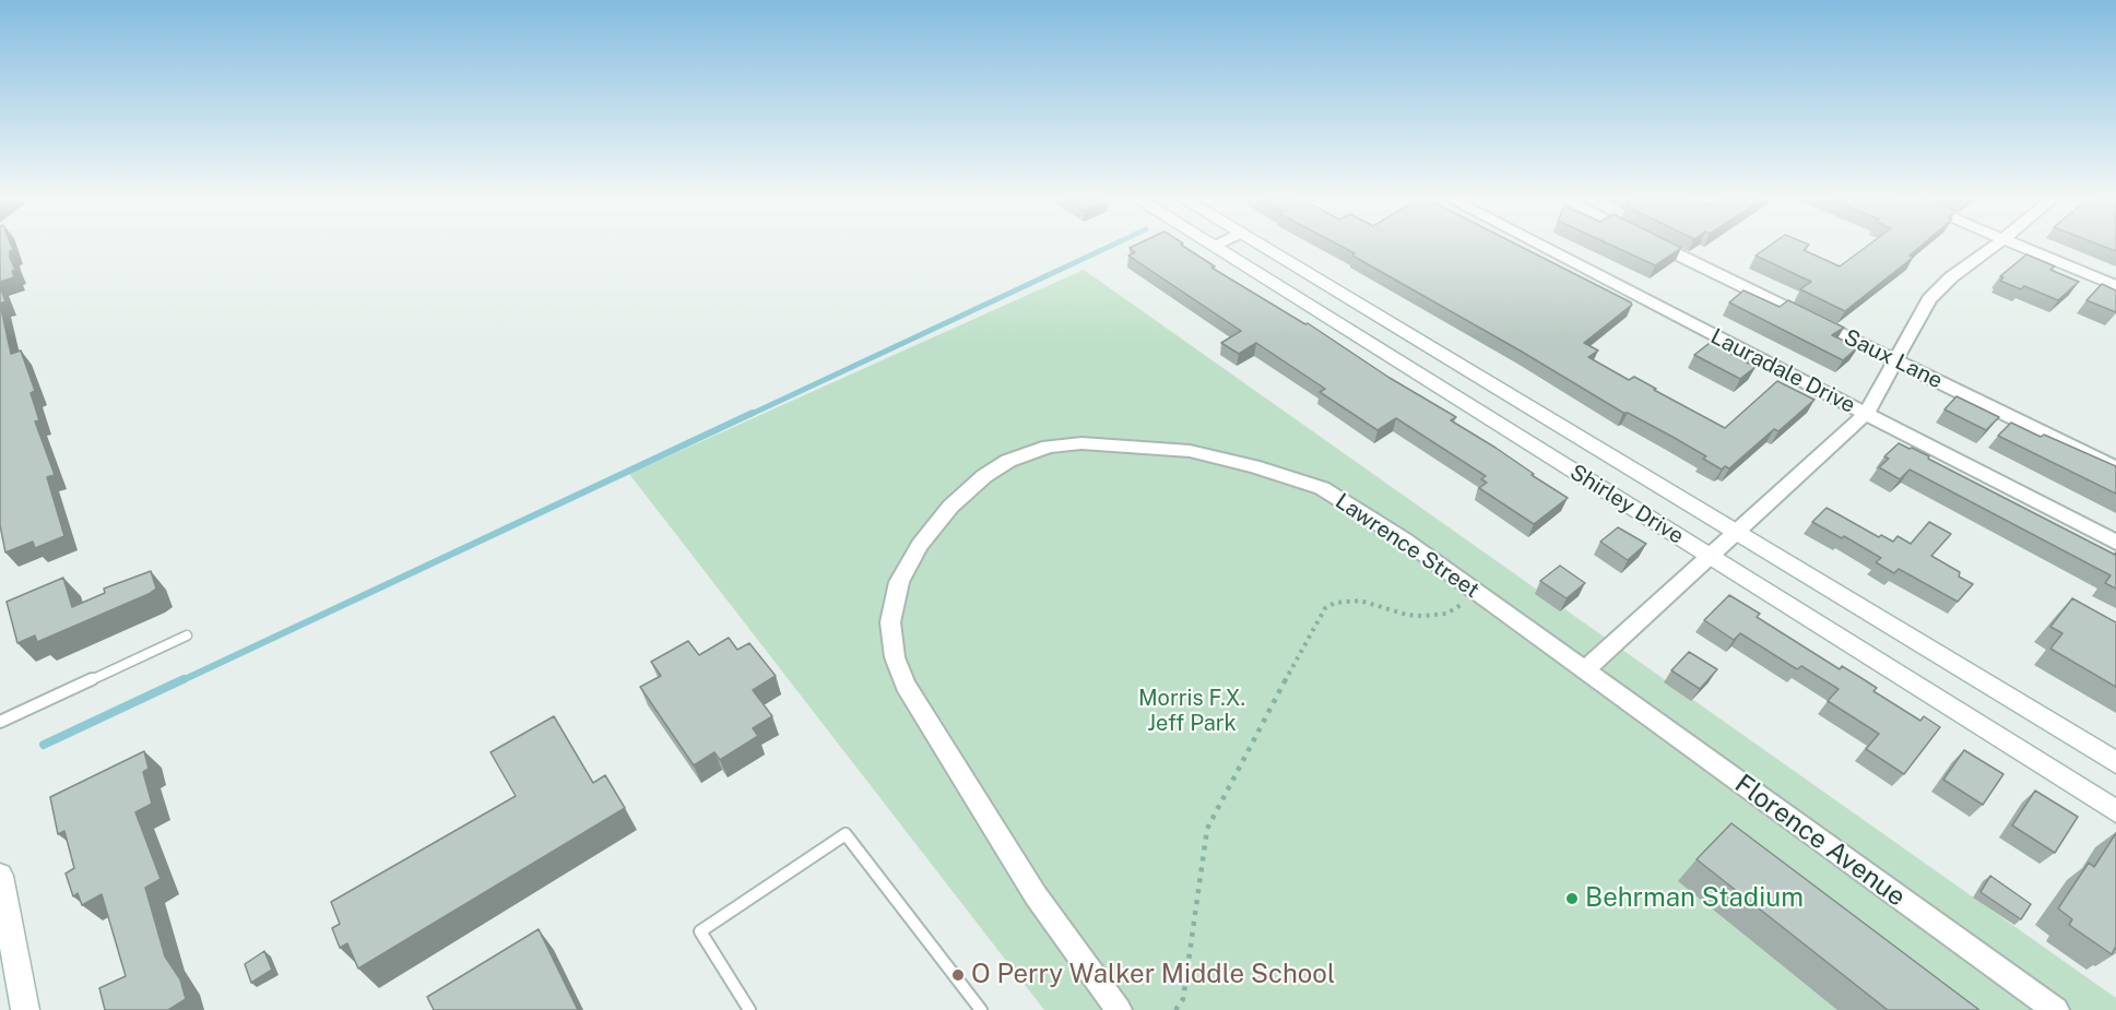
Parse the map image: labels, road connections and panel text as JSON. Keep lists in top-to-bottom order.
{
  "streets": {
    "street": [
      "Saux Lane",
      "Lauradale Drive",
      "Shirley Drive",
      "Lawrence Street",
      "Florence Avenue"
    ]
  },
  "crossings": [
    ["Lawrence Street", "Florence Avenue"]
  ],
  "parks": ["Morris F.X. Jeff Park"],
  "places": ["Behrman Stadium", "O Perry Walker Middle School"]
}
